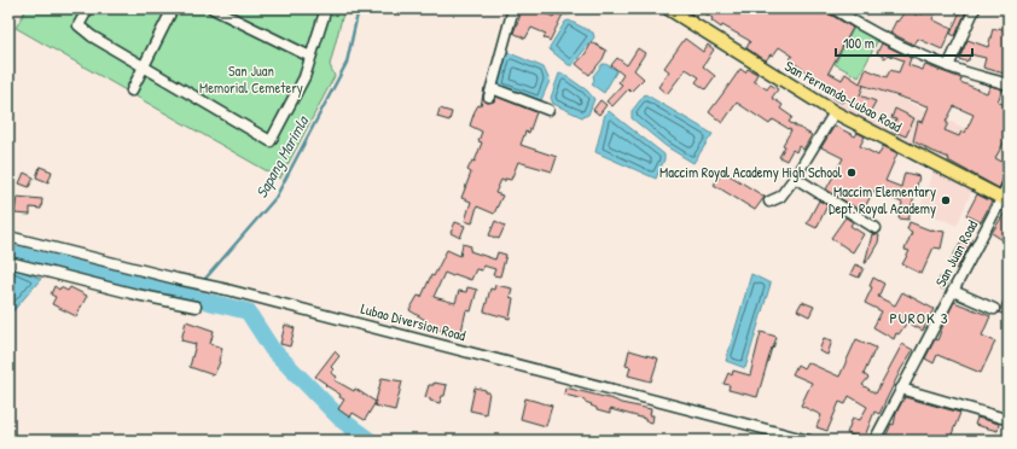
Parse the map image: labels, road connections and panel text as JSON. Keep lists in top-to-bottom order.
{
  "streets": {
    "main road": ["San Fernando-Lubao Road"],
    "street": ["San Juan Road", "Lubao Diversion Road"]
  },
  "crossings": [
    ["San Fernando-Lubao Road", "San Juan Road"]
  ],
  "districts": ["PUROK 3"],
  "water": ["Sapang Marimla"],
  "parks": ["San Juan Memorial Cemetery"],
  "places": ["Maccim Royal Academy High School", "Maccim Elementary Dept. Royal Academy"],
  "scale_bar": "100 m"
}
